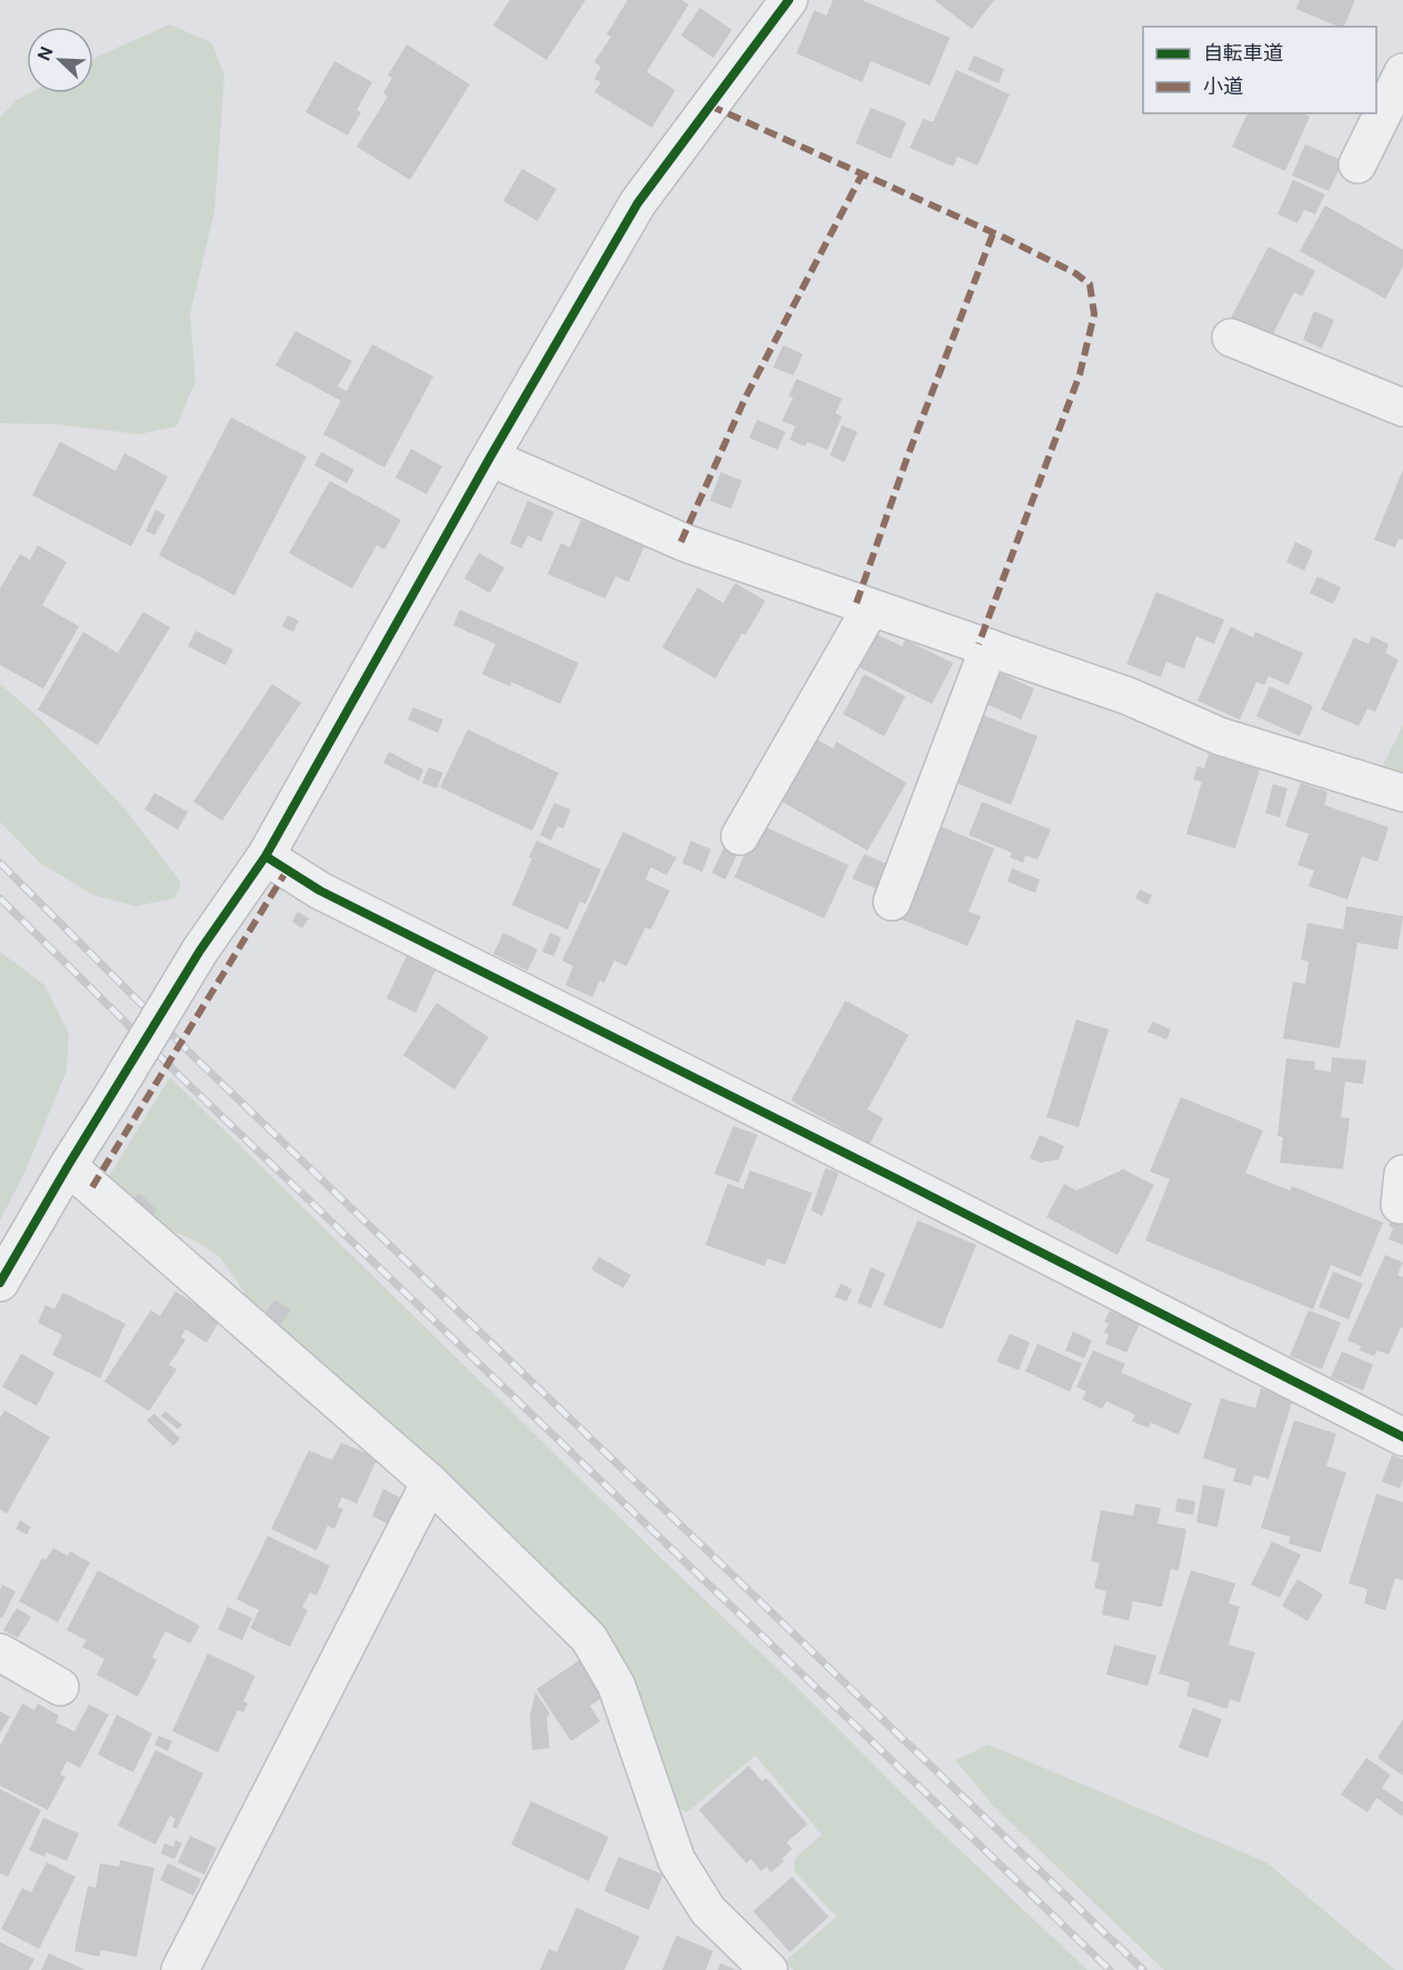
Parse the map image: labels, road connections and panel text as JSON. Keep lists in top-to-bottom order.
{
  "legend": ["自転車道", "小道"],
  "north": "top left"
}
